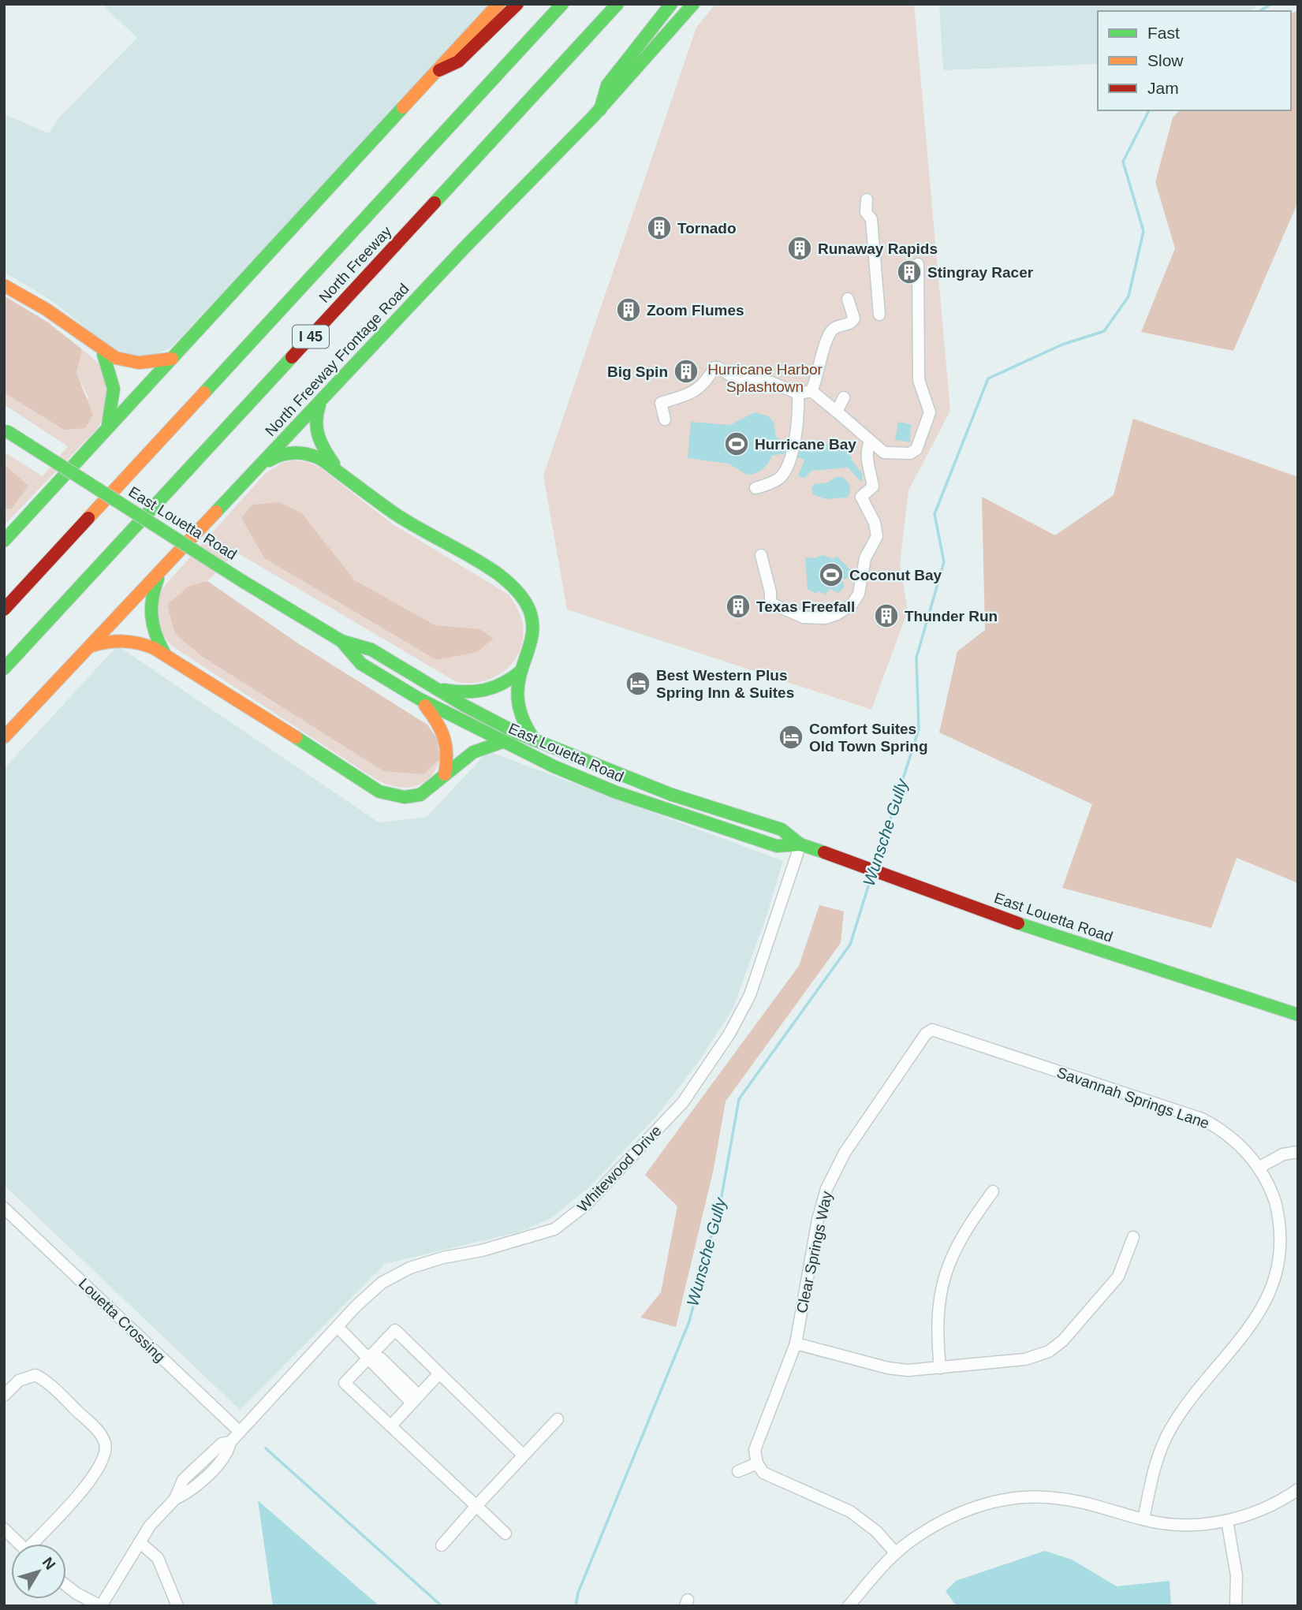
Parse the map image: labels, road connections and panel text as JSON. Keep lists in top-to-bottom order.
{
  "streets": {
    "main road": [
      "North Freeway",
      "I 45",
      "North Freeway Frontage Road",
      "East Louetta Road"
    ],
    "street": [
      "Savannah Springs Lane",
      "Whitewood Drive",
      "Clear Springs Way",
      "Louetta Crossing"
    ]
  },
  "crossings": [
    ["East Louetta Road", "Whitewood Drive"],
    ["Savannah Springs Lane", "Clear Springs Way"],
    ["Whitewood Drive", "Louetta Crossing"]
  ],
  "water": ["Wunsche Gully"],
  "parks": ["Hurricane Harbor Splashtown"],
  "places": {
    "building": [
      "Tornado",
      "Runaway Rapids",
      "Stingray Racer",
      "Zoom Flumes",
      "Big Spin",
      "Texas Freefall",
      "Thunder Run"
    ],
    "sports": ["Hurricane Bay", "Coconut Bay"],
    "hotel": ["Best Western Plus Spring Inn & Suites", "Comfort Suites Old Town Spring"]
  },
  "legend": ["Fast", "Slow", "Jam"],
  "north": "top right"
}
